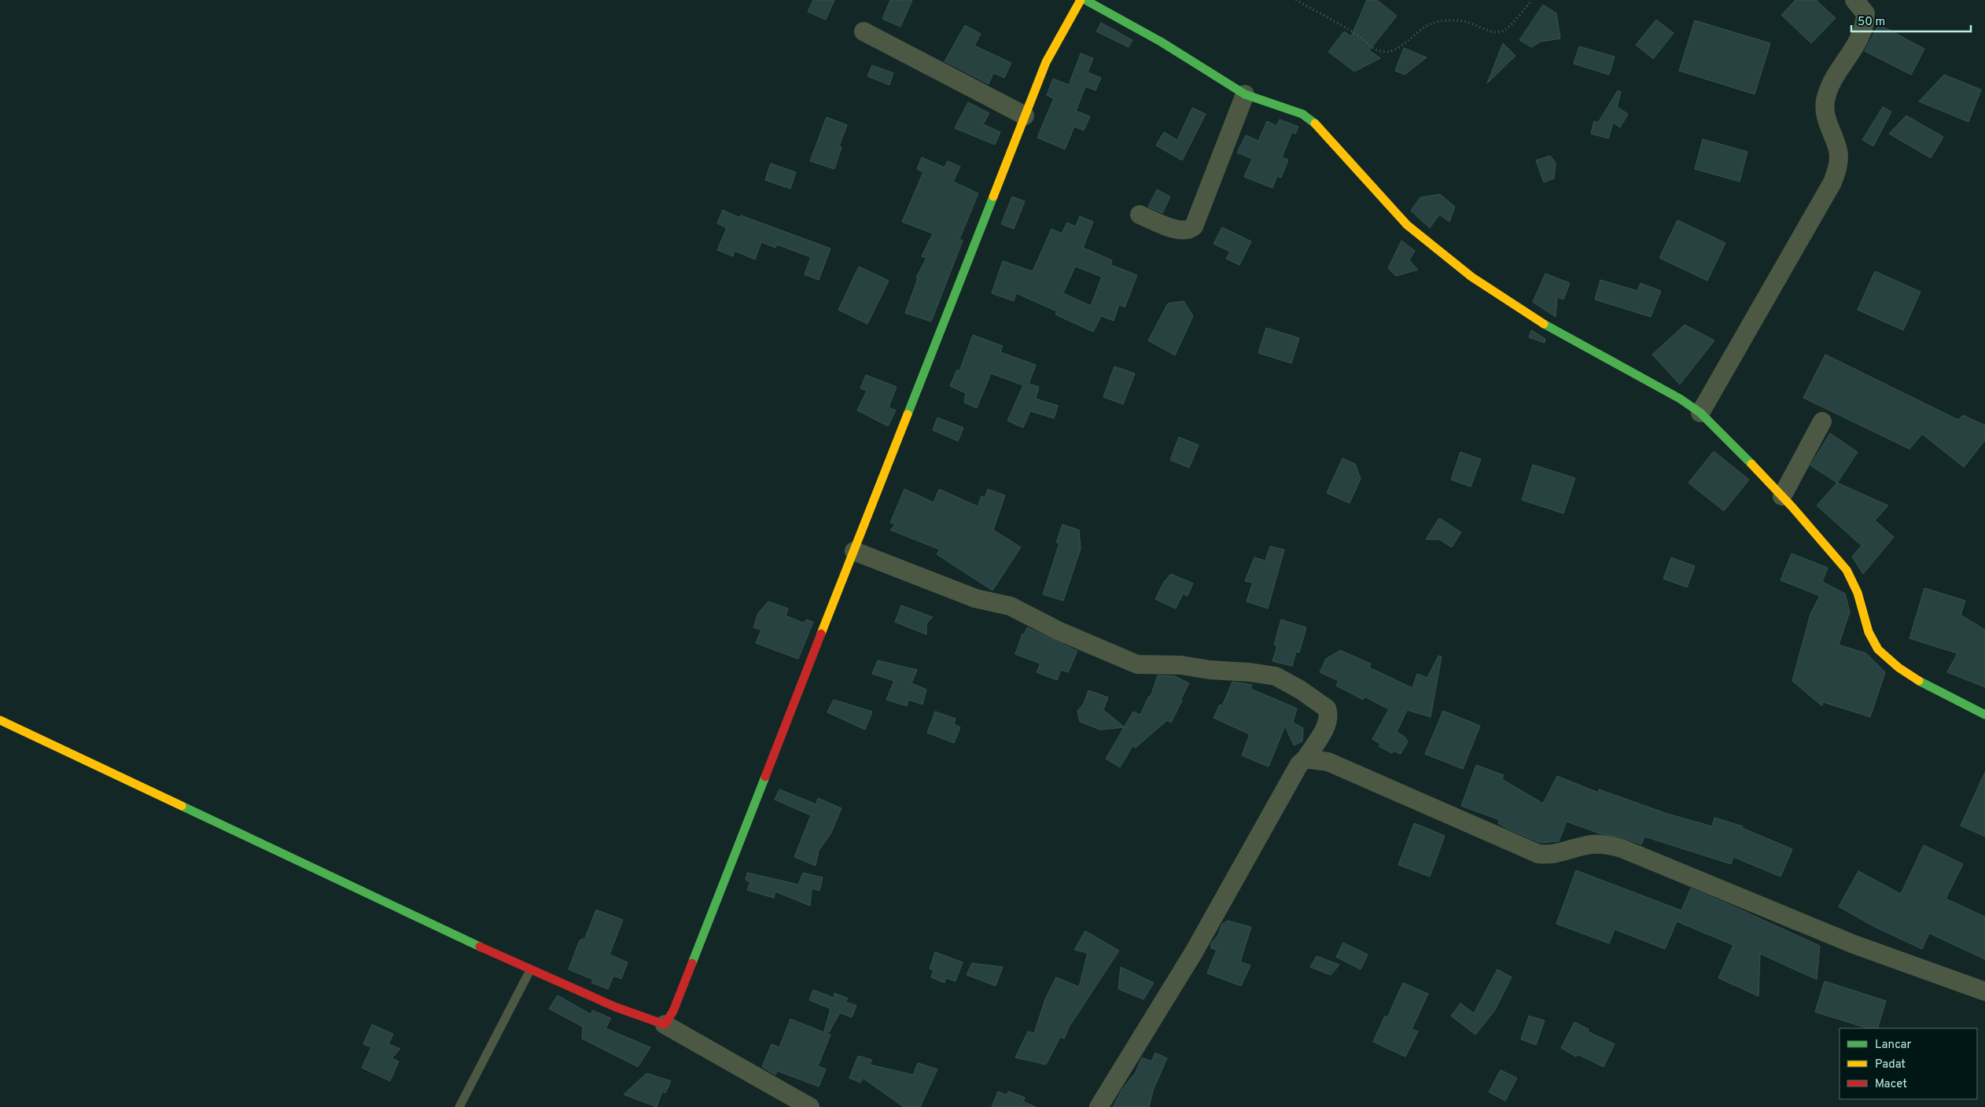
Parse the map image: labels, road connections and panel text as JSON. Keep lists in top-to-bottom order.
{
  "legend": ["Lancar", "Padat", "Macet"],
  "scale_bar": "50 m"
}
